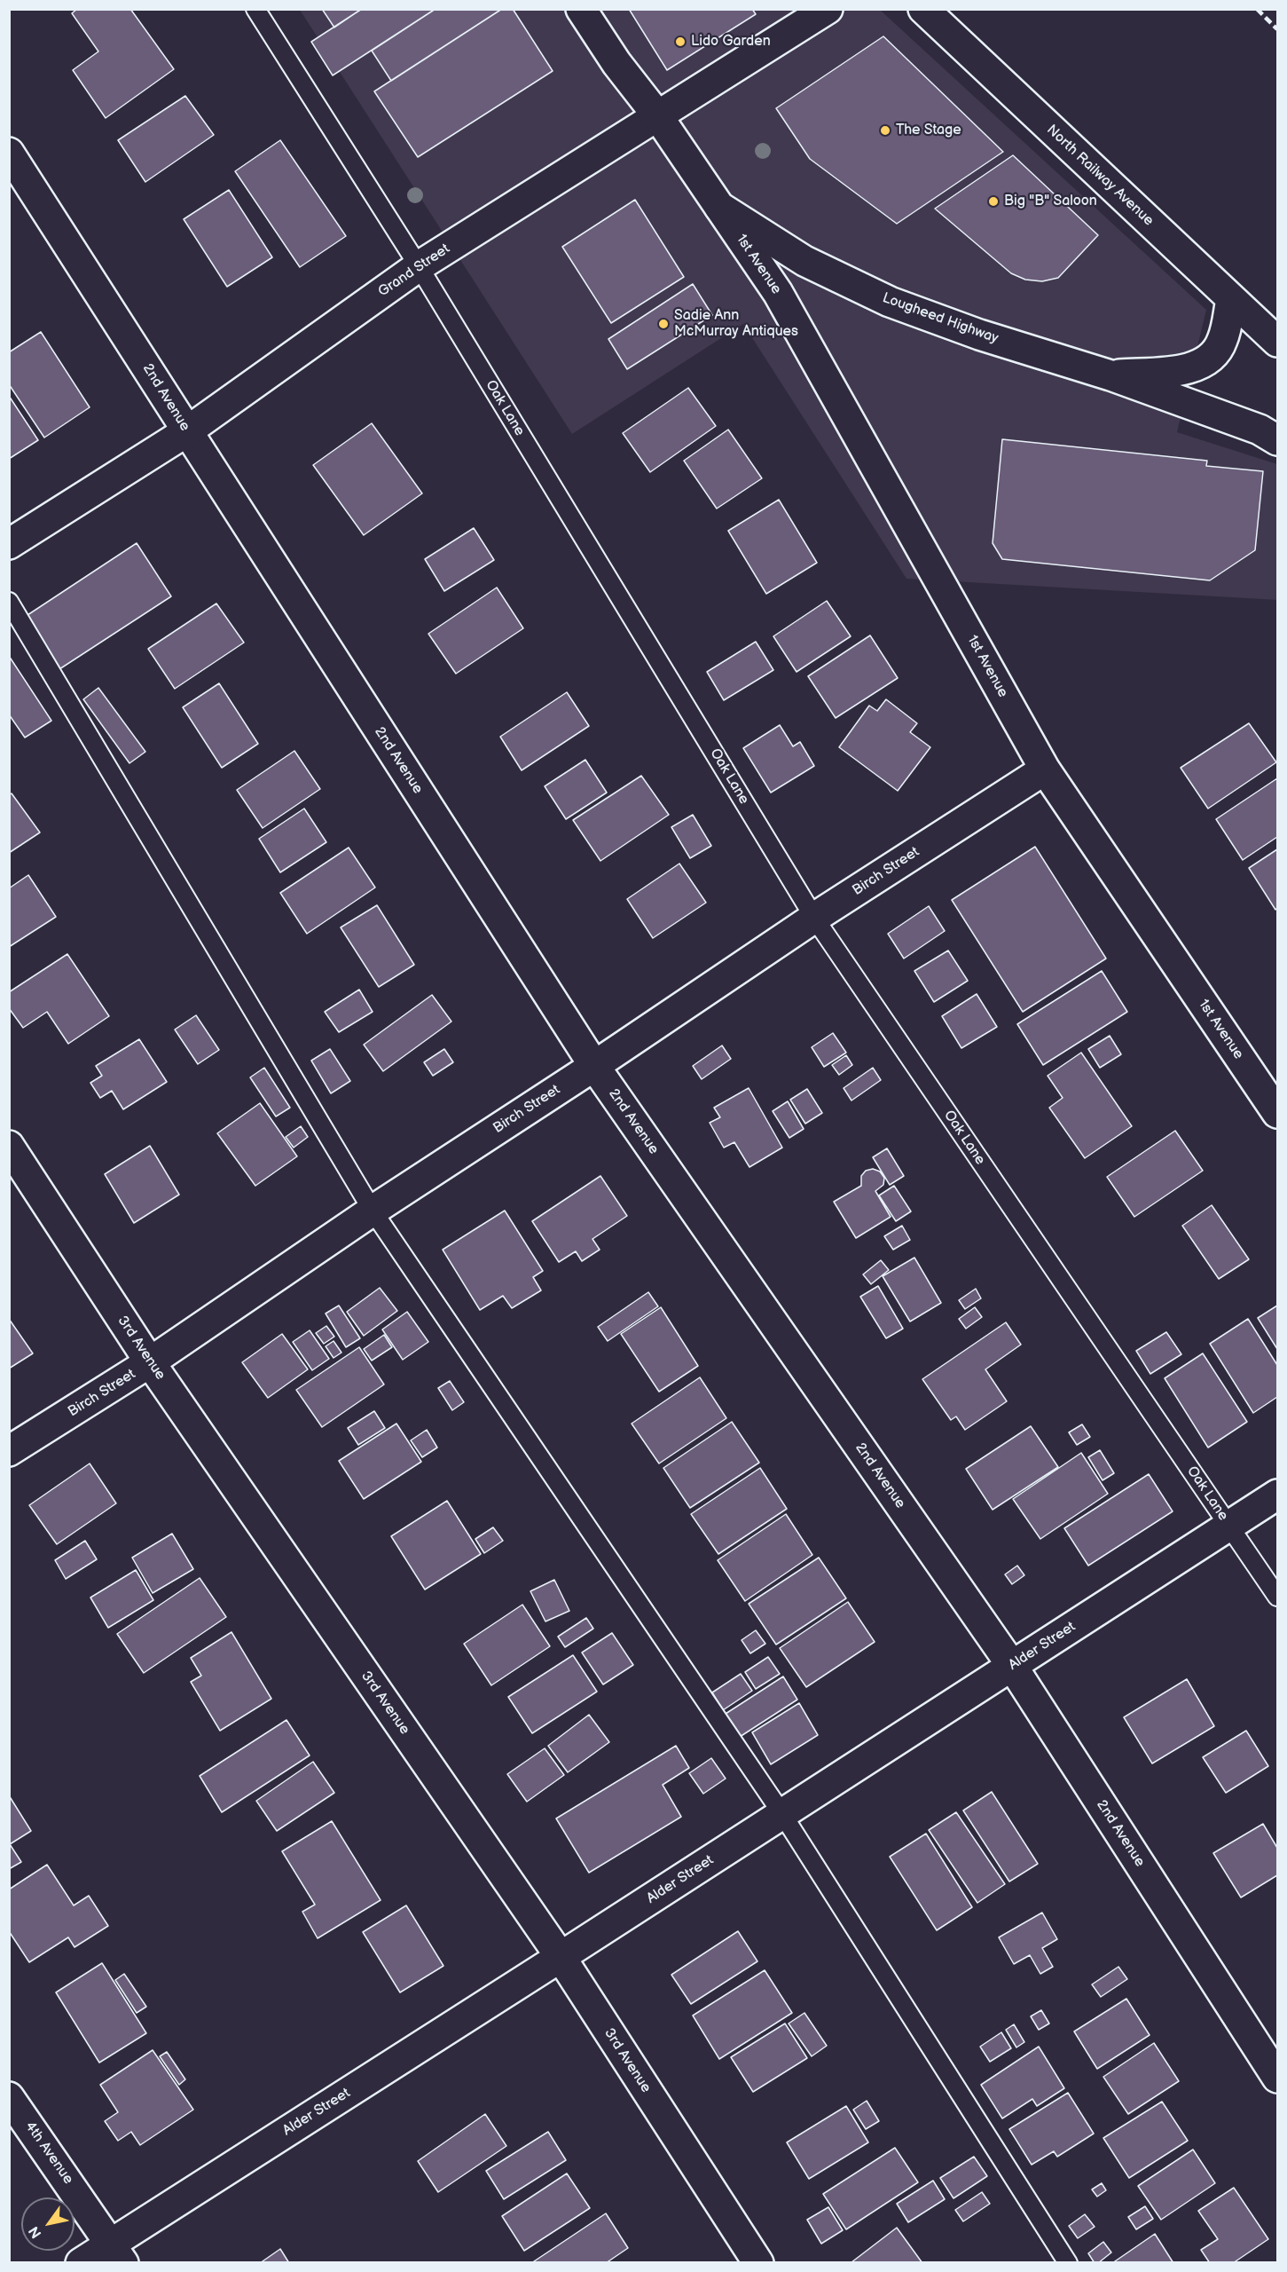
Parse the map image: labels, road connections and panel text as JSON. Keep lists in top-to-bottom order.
{
  "streets": {
    "street": [
      "North Railway Avenue",
      "1st Avenue",
      "Grand Street",
      "Lougheed Highway",
      "2nd Avenue",
      "Birch Street",
      "3rd Avenue",
      "Alder Street",
      "4th Avenue"
    ],
    "lane": ["Oak Lane"]
  },
  "crossings": [
    ["1st Avenue", "Lougheed Highway"],
    ["1st Avenue", "Birch Street"],
    ["Grand Street", "Lougheed Highway"],
    ["Grand Street", "2nd Avenue"],
    ["Grand Street", "Oak Lane"],
    ["2nd Avenue", "Birch Street"],
    ["2nd Avenue", "Alder Street"],
    ["Oak Lane", "Birch Street"],
    ["Oak Lane", "Alder Street"],
    ["Birch Street", "3rd Avenue"],
    ["3rd Avenue", "Alder Street"],
    ["Alder Street", "4th Avenue"]
  ],
  "places": [
    "Lido Garden",
    "The Stage",
    "Big \"B\" Saloon",
    "Sadie Ann McMurray Antiques"
  ],
  "north": "bottom left"
}
